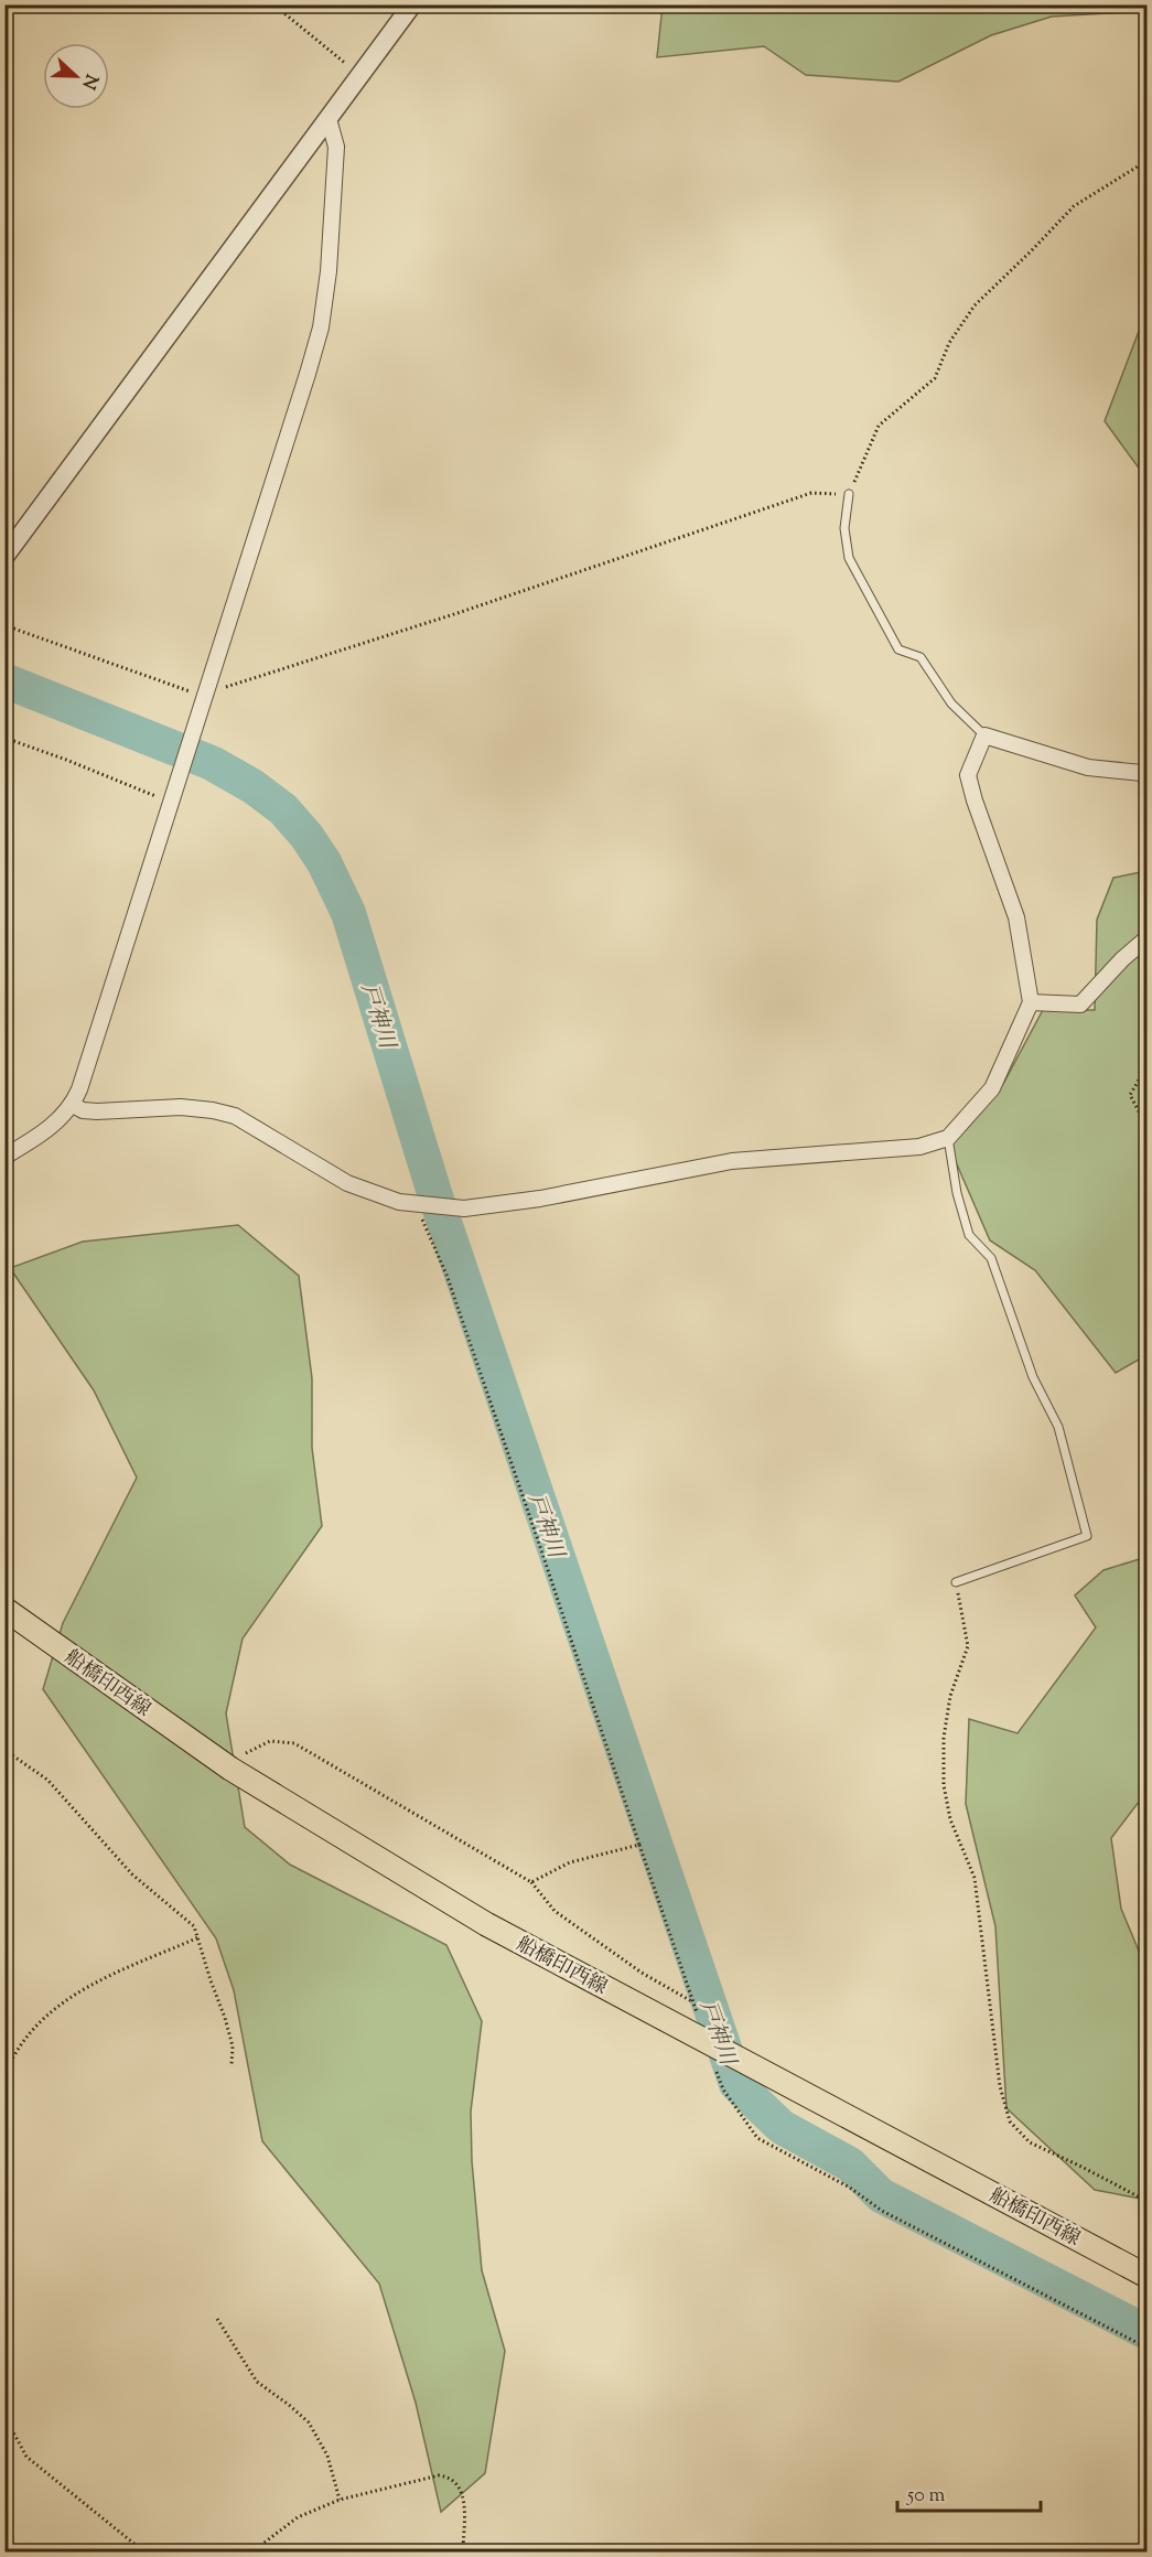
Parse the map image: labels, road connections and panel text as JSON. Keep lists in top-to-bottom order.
{
  "streets": {
    "main road": ["船橋印西線"]
  },
  "water": ["戸神川"],
  "scale_bar": "50 m",
  "north": "right"
}
